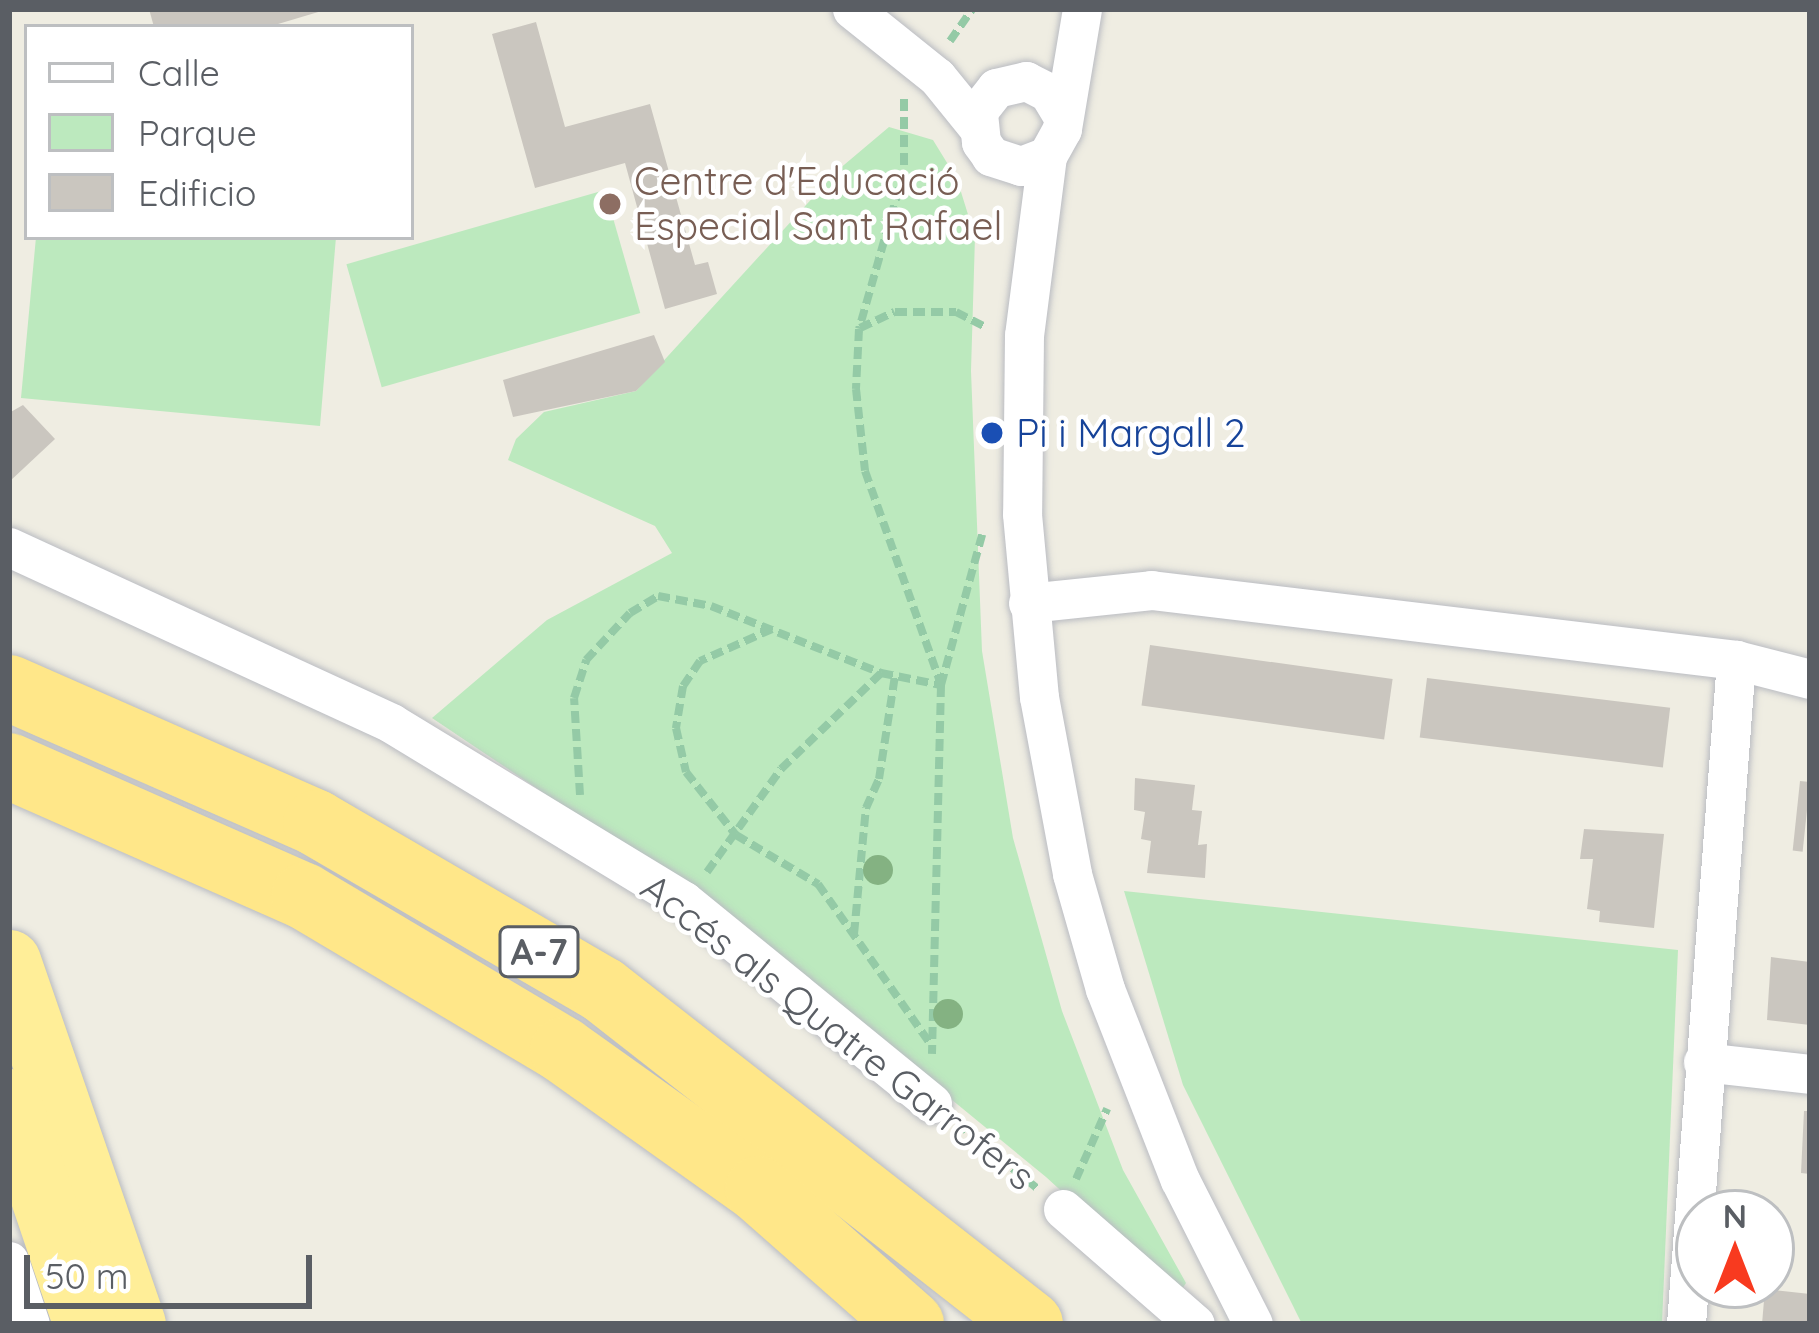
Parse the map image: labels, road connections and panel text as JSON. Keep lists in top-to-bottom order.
{
  "streets": {
    "highway": ["A-7"],
    "street": ["Accés als Quatre Garrofers"]
  },
  "places": ["Centre d'Educació Especial Sant Rafael", "Pi i Margall 2"],
  "legend": ["Calle", "Parque", "Edificio"],
  "scale_bar": "50 m",
  "north": "top"
}
